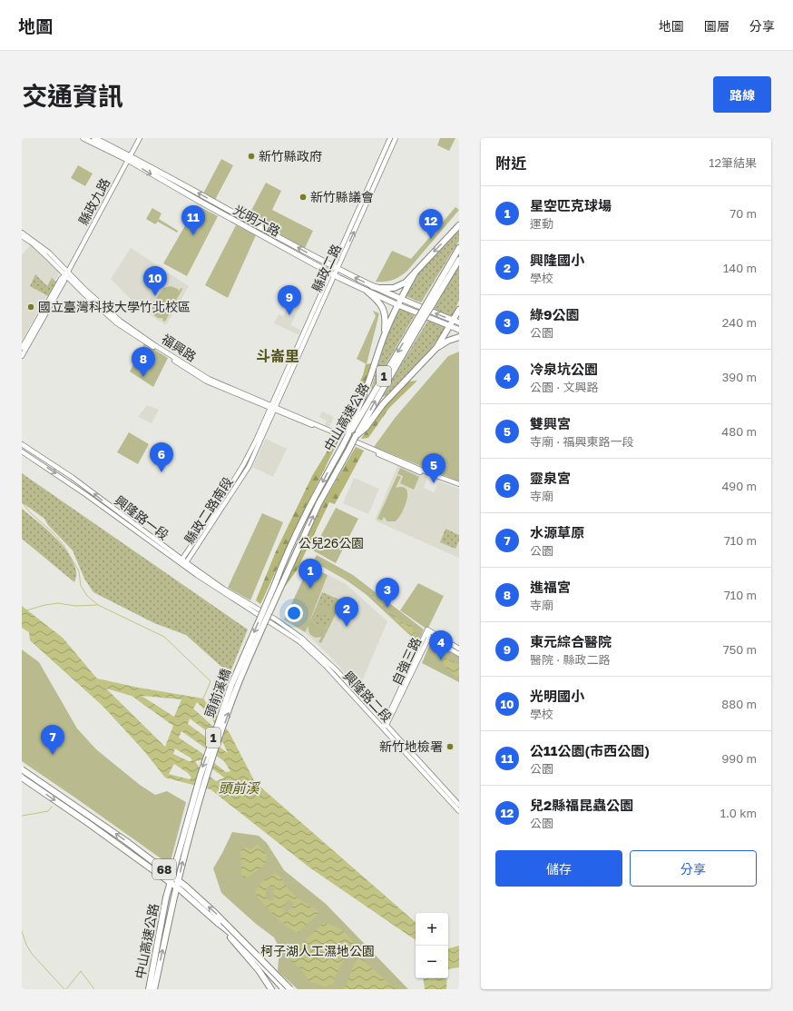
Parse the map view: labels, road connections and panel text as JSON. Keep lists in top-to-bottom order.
{
  "streets": {
    "highway": [
      "1",
      "中山高速公路",
      "頭前溪橋",
      "68"
    ],
    "main road": ["光明六路"],
    "street": [
      "縣政九路",
      "縣政二路",
      "福興路",
      "縣政二路南段",
      "興隆路一段",
      "自強三路",
      "興隆路二段"
    ]
  },
  "crossings": [
    ["縣政九路", "光明六路"],
    ["縣政九路", "福興路"],
    ["光明六路", "縣政二路"],
    ["光明六路", "中山高速公路"],
    ["縣政二路", "福興路"],
    ["縣政二路", "縣政二路南段"],
    ["福興路", "中山高速公路"],
    ["福興路", "縣政二路南段"],
    ["中山高速公路", "頭前溪橋"],
    ["縣政二路南段", "興隆路一段"],
    ["興隆路一段", "興隆路二段"],
    ["自強三路", "興隆路二段"]
  ],
  "districts": ["斗崙里"],
  "water": ["頭前溪"],
  "parks": ["公兒26公園", "柯子湖人工濕地公園"],
  "places": [
    "新竹縣政府",
    "新竹縣議會",
    "國立臺灣科技大學竹北校區",
    "新竹地檢署"
  ],
  "page": {
    "header": "地圖",
    "nav": ["地圖", "圖層", "分享"],
    "title": "交通資訊",
    "buttons": [
      "路線",
      ["儲存", "分享"]
    ],
    "heading": ["附近", "12筆結果"],
    "list": [
      {
        "mark": "1",
        "name": "星空匹克球場",
        "note": "運動",
        "value": "70 m"
      },
      {
        "mark": "2",
        "name": "興隆國小",
        "note": "學校",
        "value": "140 m"
      },
      {
        "mark": "3",
        "name": "綠9公園",
        "note": "公園",
        "value": "240 m"
      },
      {
        "mark": "4",
        "name": "冷泉坑公園",
        "note": "公園 · 文興路",
        "value": "390 m"
      },
      {
        "mark": "5",
        "name": "雙興宮",
        "note": "寺廟 · 福興東路一段",
        "value": "480 m"
      },
      {
        "mark": "6",
        "name": "靈泉宮",
        "note": "寺廟",
        "value": "490 m"
      },
      {
        "mark": "7",
        "name": "水源草原",
        "note": "公園",
        "value": "710 m"
      },
      {
        "mark": "8",
        "name": "進福宮",
        "note": "寺廟",
        "value": "710 m"
      },
      {
        "mark": "9",
        "name": "東元綜合醫院",
        "note": "醫院 · 縣政二路",
        "value": "750 m"
      },
      {
        "mark": "10",
        "name": "光明國小",
        "note": "學校",
        "value": "880 m"
      },
      {
        "mark": "11",
        "name": "公11公園(市西公園)",
        "note": "公園",
        "value": "990 m"
      },
      {
        "mark": "12",
        "name": "兒2縣福昆蟲公園",
        "note": "公園",
        "value": "1.0 km"
      }
    ],
    "pins": [
      "11",
      "12",
      "10",
      "9",
      "8",
      "6",
      "5",
      "1",
      "3",
      "2",
      "4",
      "7"
    ],
    "map_buttons": ["+", "−"]
  }
}
